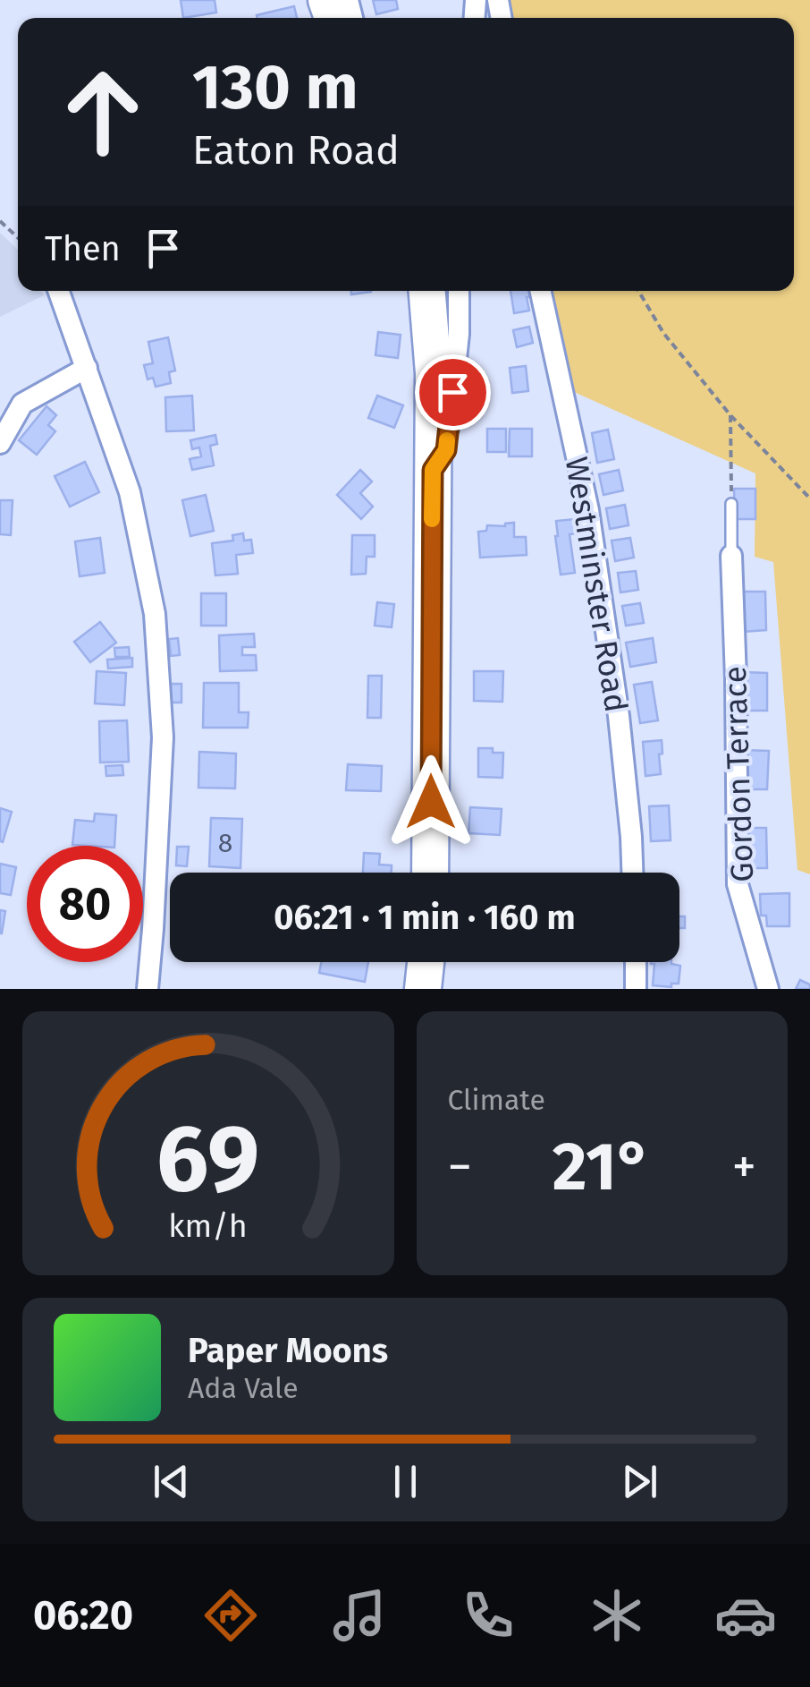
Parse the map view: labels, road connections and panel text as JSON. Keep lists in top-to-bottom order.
{
  "streets": {
    "street": ["Westminster Road", "Gordon Terrace"]
  },
  "house_numbers": ["8"],
  "page": {
    "turn": ["130 m", "Eaton Road"],
    "then": "Then",
    "limit": "80",
    "trip": "06:21 · 1 min · 160 m",
    "tile": "Climate",
    "heat": ["−", "21°", "+"],
    "song": ["Paper Moons", "Ada Vale"],
    "tabs": "06:20",
    "gauge": ["69", "km/h"]
  }
}
